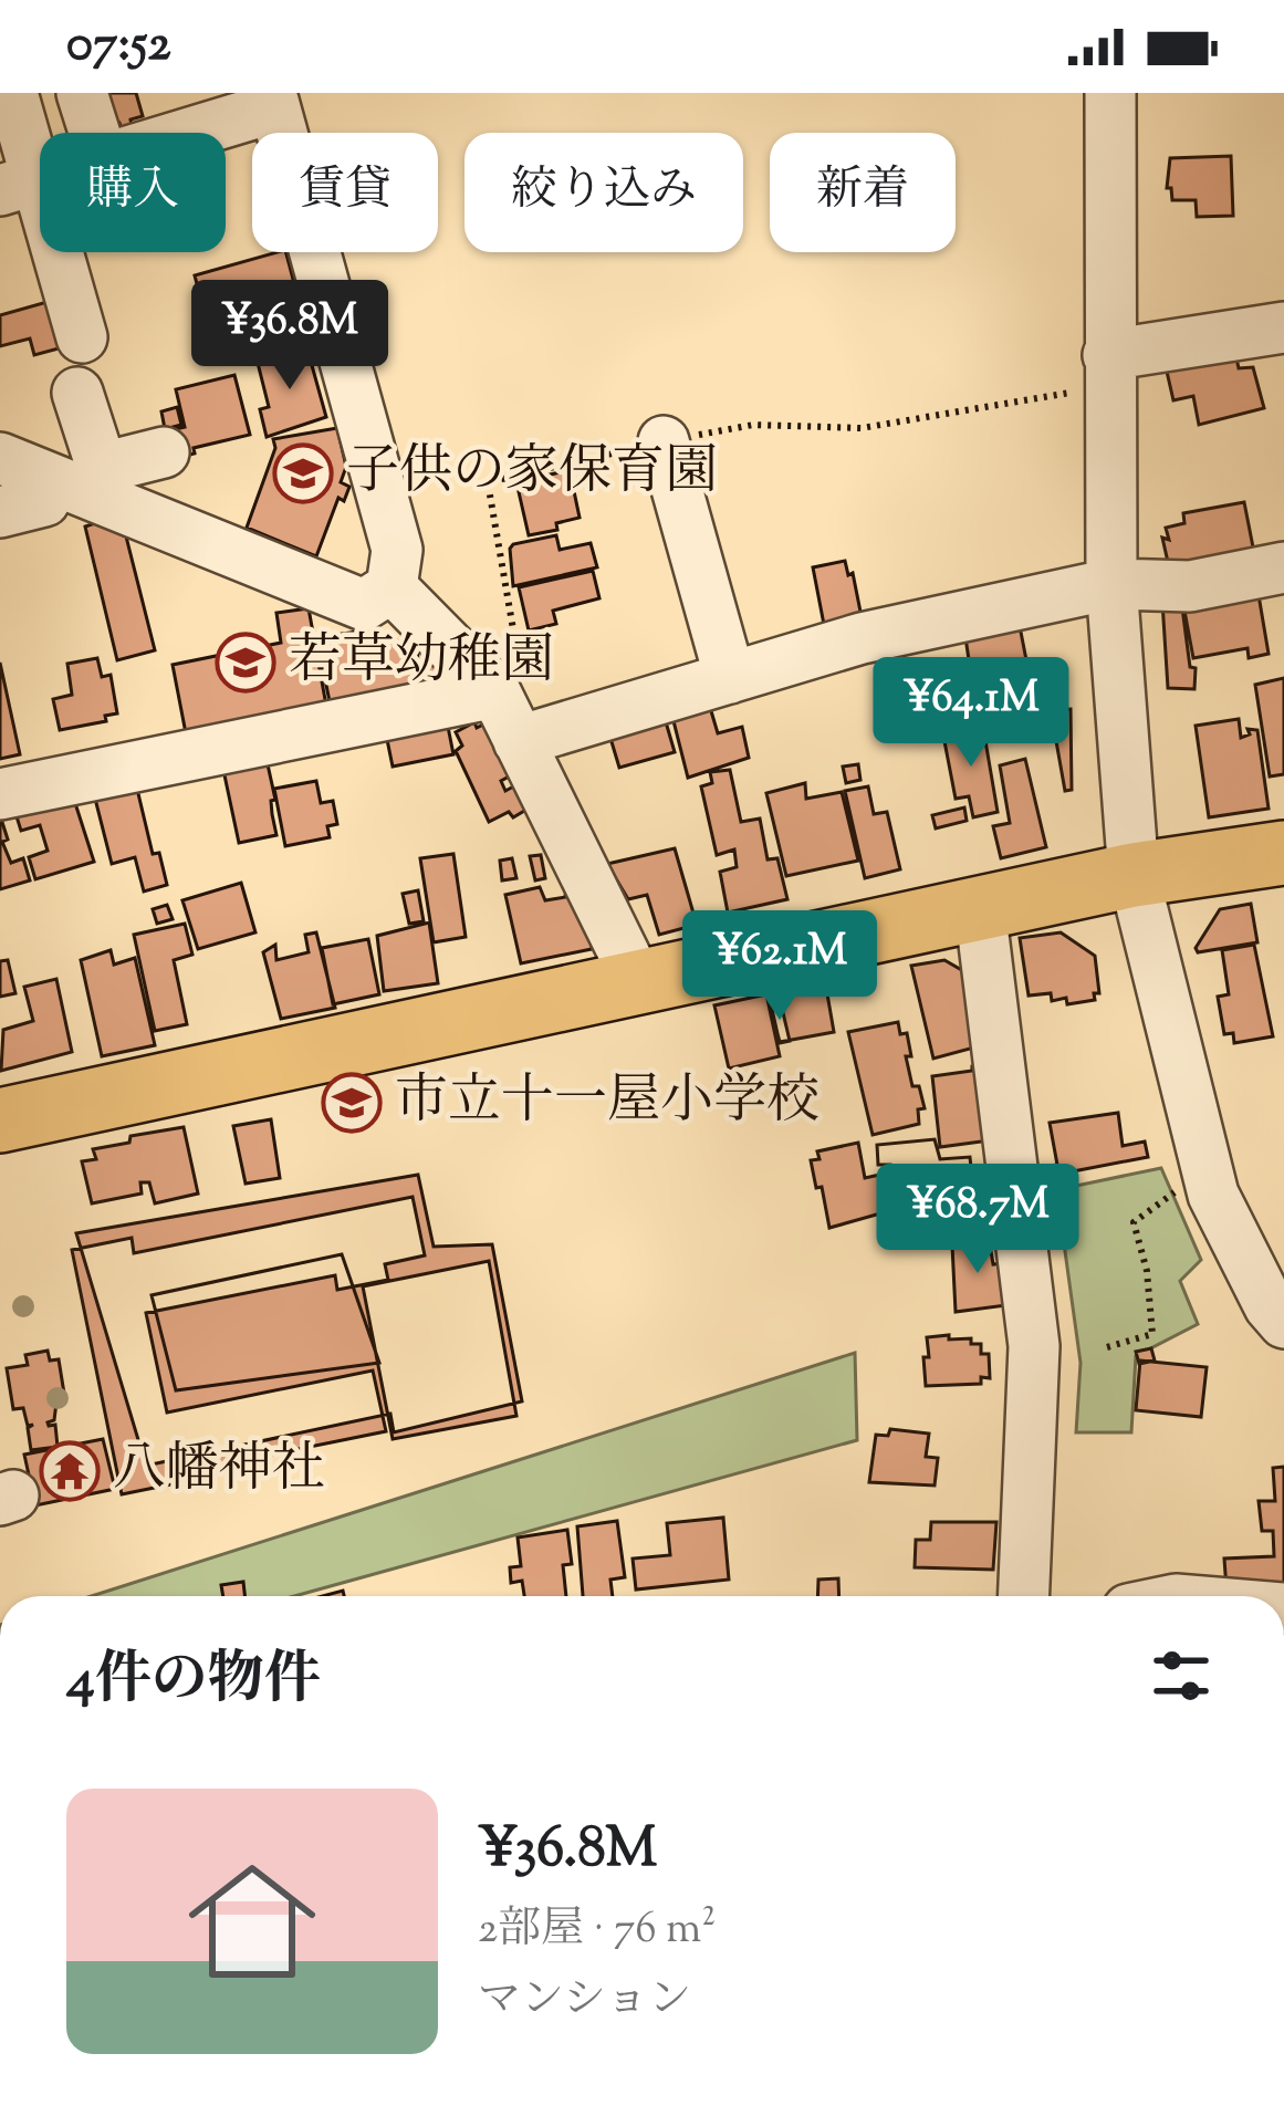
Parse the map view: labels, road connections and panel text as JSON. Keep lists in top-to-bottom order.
{
  "places": {
    "school or university": ["子供の家保育園", "若草幼稚園", "市立十一屋小学校"],
    "temple": ["八幡神社"]
  },
  "page": {
    "status": "07:52",
    "chip": [
      "購入",
      "賃貸",
      "絞り込み",
      "新着"
    ],
    "price": [
      "¥36.8M",
      "¥64.1M",
      "¥62.1M",
      "¥68.7M"
    ],
    "heading": "4件の物件",
    "list": [
      {
        "name": "¥36.8M",
        "note": "2部屋 · 76 m² · マンション"
      }
    ]
  }
}
